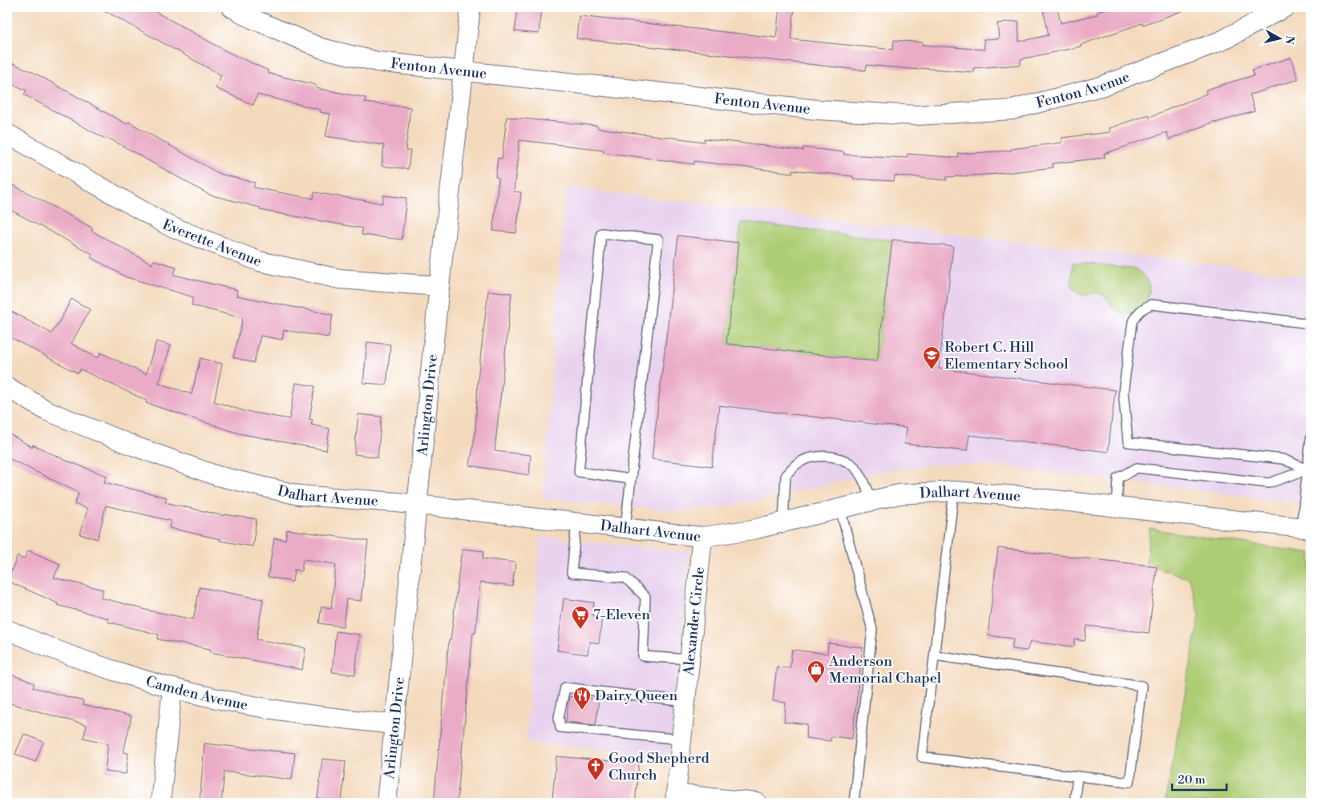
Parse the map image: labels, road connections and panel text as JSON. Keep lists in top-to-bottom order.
{
  "streets": {
    "street": [
      "Fenton Avenue",
      "Everette Avenue",
      "Arlington Drive",
      "Dalhart Avenue",
      "Alexander Circle",
      "Camden Avenue"
    ]
  },
  "crossings": [
    ["Fenton Avenue", "Arlington Drive"],
    ["Everette Avenue", "Arlington Drive"],
    ["Arlington Drive", "Dalhart Avenue"],
    ["Arlington Drive", "Camden Avenue"],
    ["Dalhart Avenue", "Alexander Circle"]
  ],
  "places": {
    "school or university": ["Robert C. Hill Elementary School"],
    "supermarket": ["7-Eleven"],
    "shop": ["Anderson Memorial Chapel"],
    "restaurant": ["Dairy Queen"],
    "church": ["Good Shepherd Church"]
  },
  "scale_bar": "20 m",
  "north": "right"
}
